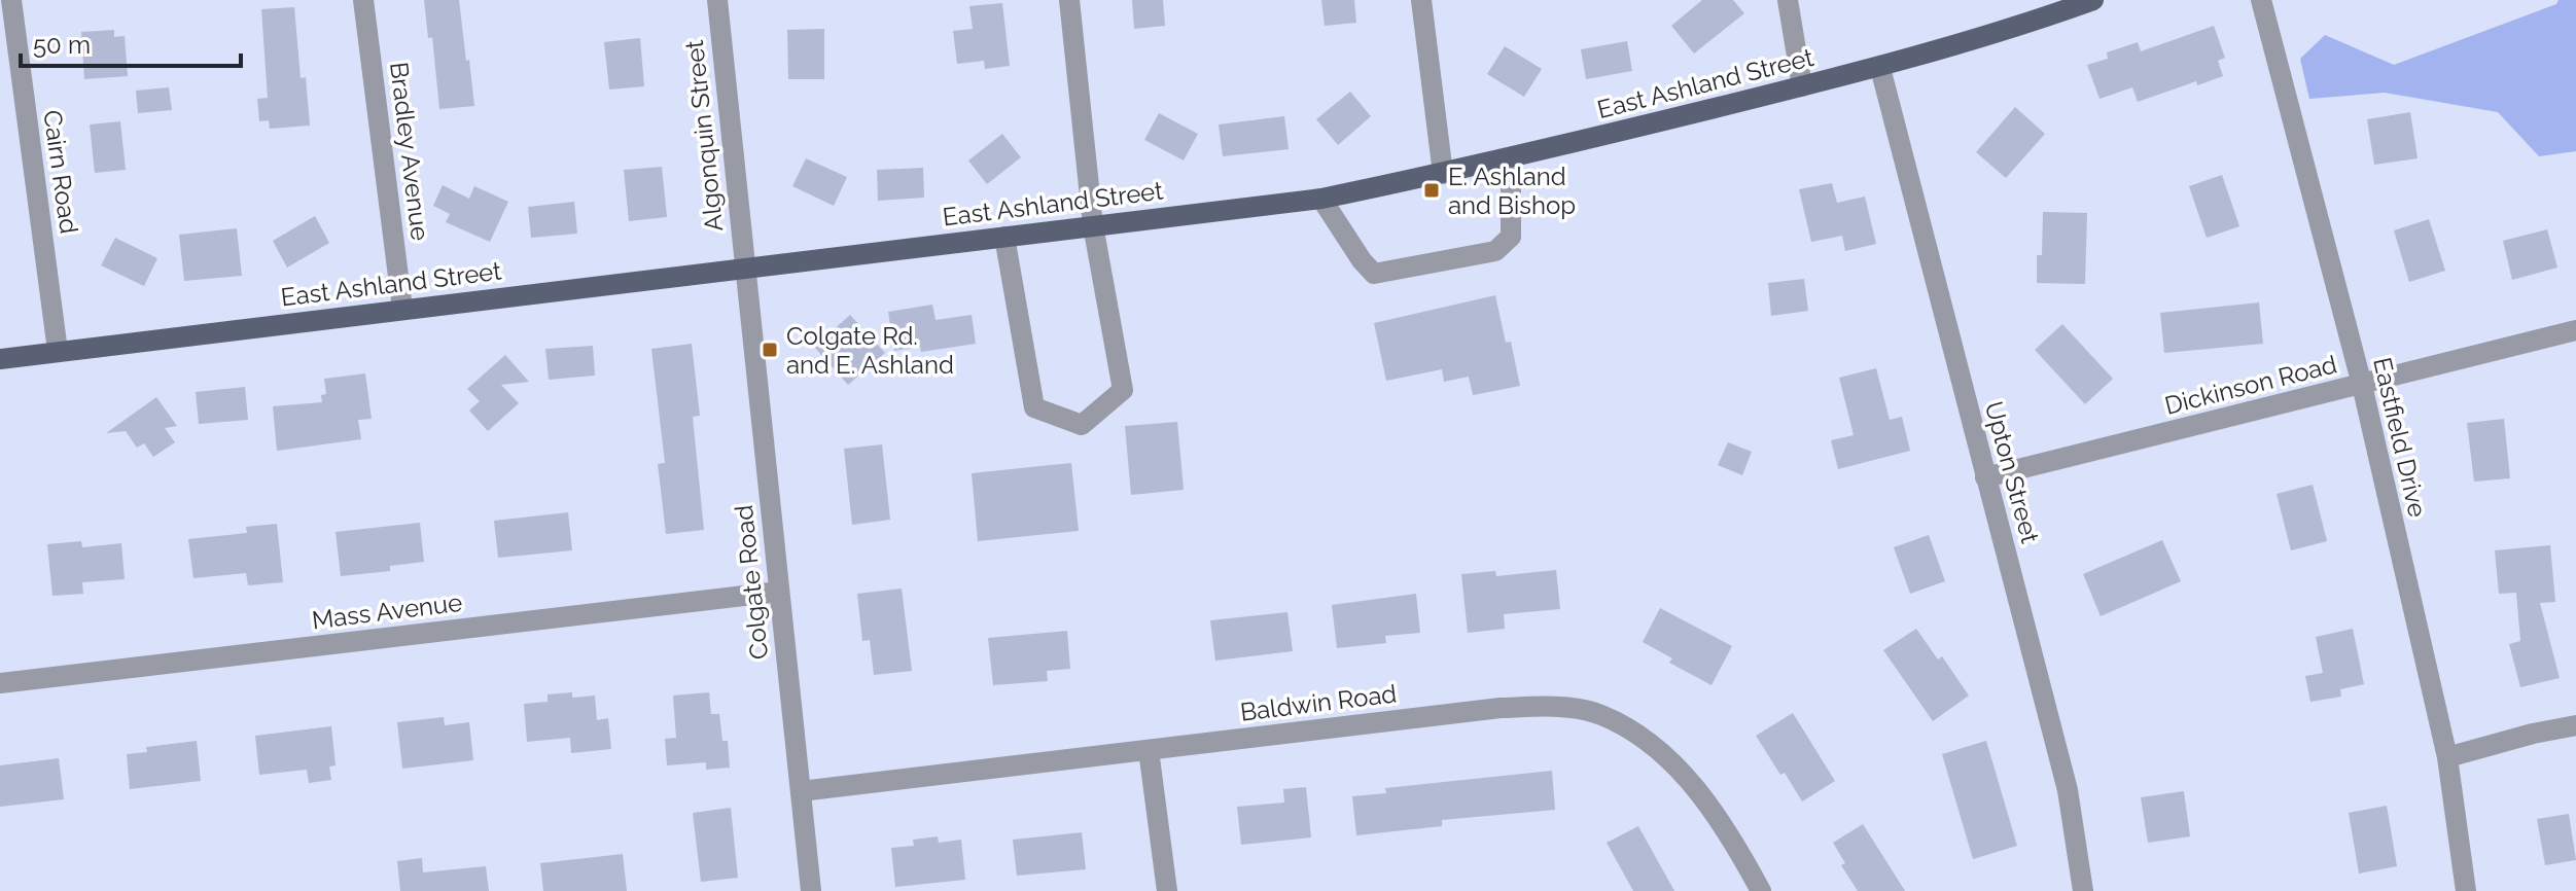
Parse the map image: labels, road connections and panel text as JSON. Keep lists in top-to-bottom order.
{
  "streets": {
    "main road": ["East Ashland Street"],
    "street": [
      "Algonquin Street",
      "Bradley Avenue",
      "Cairn Road",
      "Dickinson Road",
      "Eastfield Drive",
      "Upton Street",
      "Colgate Road",
      "Mass Avenue",
      "Baldwin Road"
    ]
  },
  "crossings": [
    ["East Ashland Street", "Algonquin Street"],
    ["East Ashland Street", "Bradley Avenue"],
    ["East Ashland Street", "Cairn Road"],
    ["East Ashland Street", "Upton Street"],
    ["East Ashland Street", "Colgate Road"],
    ["Algonquin Street", "Colgate Road"],
    ["Dickinson Road", "Eastfield Drive"],
    ["Dickinson Road", "Upton Street"],
    ["Colgate Road", "Mass Avenue"],
    ["Colgate Road", "Baldwin Road"]
  ],
  "places": {
    "transit": ["E. Ashland and Bishop", "Colgate Rd. and E. Ashland"]
  },
  "scale_bar": "50 m"
}
